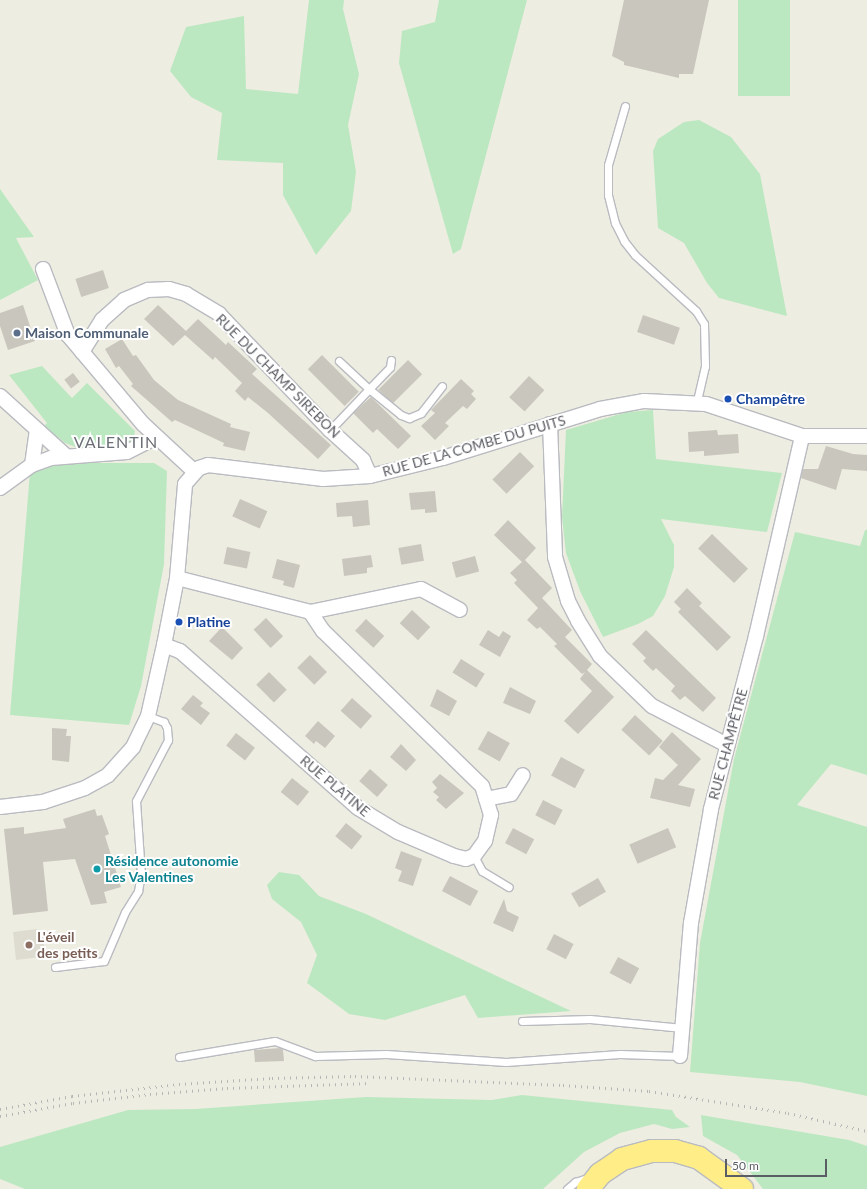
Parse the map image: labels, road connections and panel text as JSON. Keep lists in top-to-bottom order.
{
  "streets": {
    "street": [
      "RUE DU CHAMP SIREBON",
      "RUE DE LA COMBE DU PUITS",
      "RUE CHAMPÊTRE",
      "RUE PLATINE"
    ]
  },
  "crossings": [
    ["RUE DU CHAMP SIREBON", "RUE DE LA COMBE DU PUITS"],
    ["RUE DE LA COMBE DU PUITS", "RUE CHAMPÊTRE"]
  ],
  "districts": ["VALENTIN"],
  "places": [
    "Maison Communale",
    "Champêtre",
    "Platine",
    "Résidence autonomie Les Valentines",
    "L'éveil des petits"
  ],
  "scale_bar": "50 m"
}
